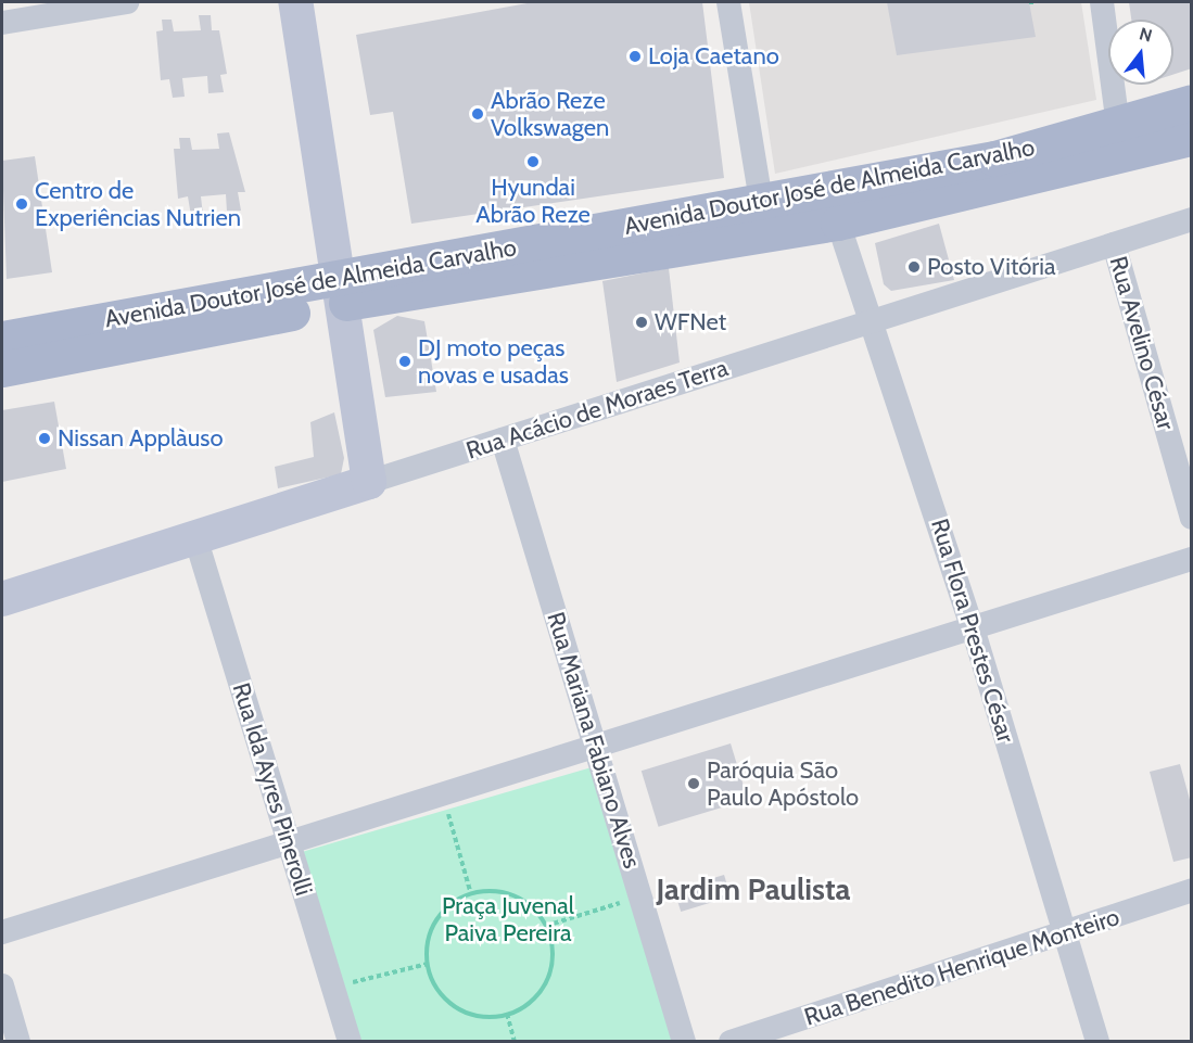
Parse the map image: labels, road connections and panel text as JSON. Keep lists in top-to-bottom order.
{
  "streets": {
    "main road": ["Avenida Doutor José de Almeida Carvalho"],
    "street": [
      "Rua Avelino César",
      "Rua Acácio de Moraes Terra",
      "Rua Flora Prestes César",
      "Rua Mariana Fabiano Alves",
      "Rua Ida Ayres Pinerolli",
      "Rua Benedito Henrique Monteiro"
    ]
  },
  "crossings": [
    ["Avenida Doutor José de Almeida Carvalho", "Rua Flora Prestes César"],
    ["Rua Avelino César", "Rua Acácio de Moraes Terra"],
    ["Rua Acácio de Moraes Terra", "Rua Flora Prestes César"],
    ["Rua Acácio de Moraes Terra", "Rua Mariana Fabiano Alves"],
    ["Rua Acácio de Moraes Terra", "Rua Ida Ayres Pinerolli"],
    ["Rua Flora Prestes César", "Rua Benedito Henrique Monteiro"]
  ],
  "districts": ["Jardim Paulista"],
  "parks": ["Praça Juvenal Paiva Pereira"],
  "places": [
    "Loja Caetano",
    "Abrão Reze Volkswagen",
    "Hyundai Abrão Reze",
    "Centro de Experiências Nutrien",
    "Posto Vitória",
    "WFNet",
    "DJ moto peças novas e usadas",
    "Nissan Applàuso",
    "Paróquia São Paulo Apóstolo"
  ],
  "north": "top"
}
